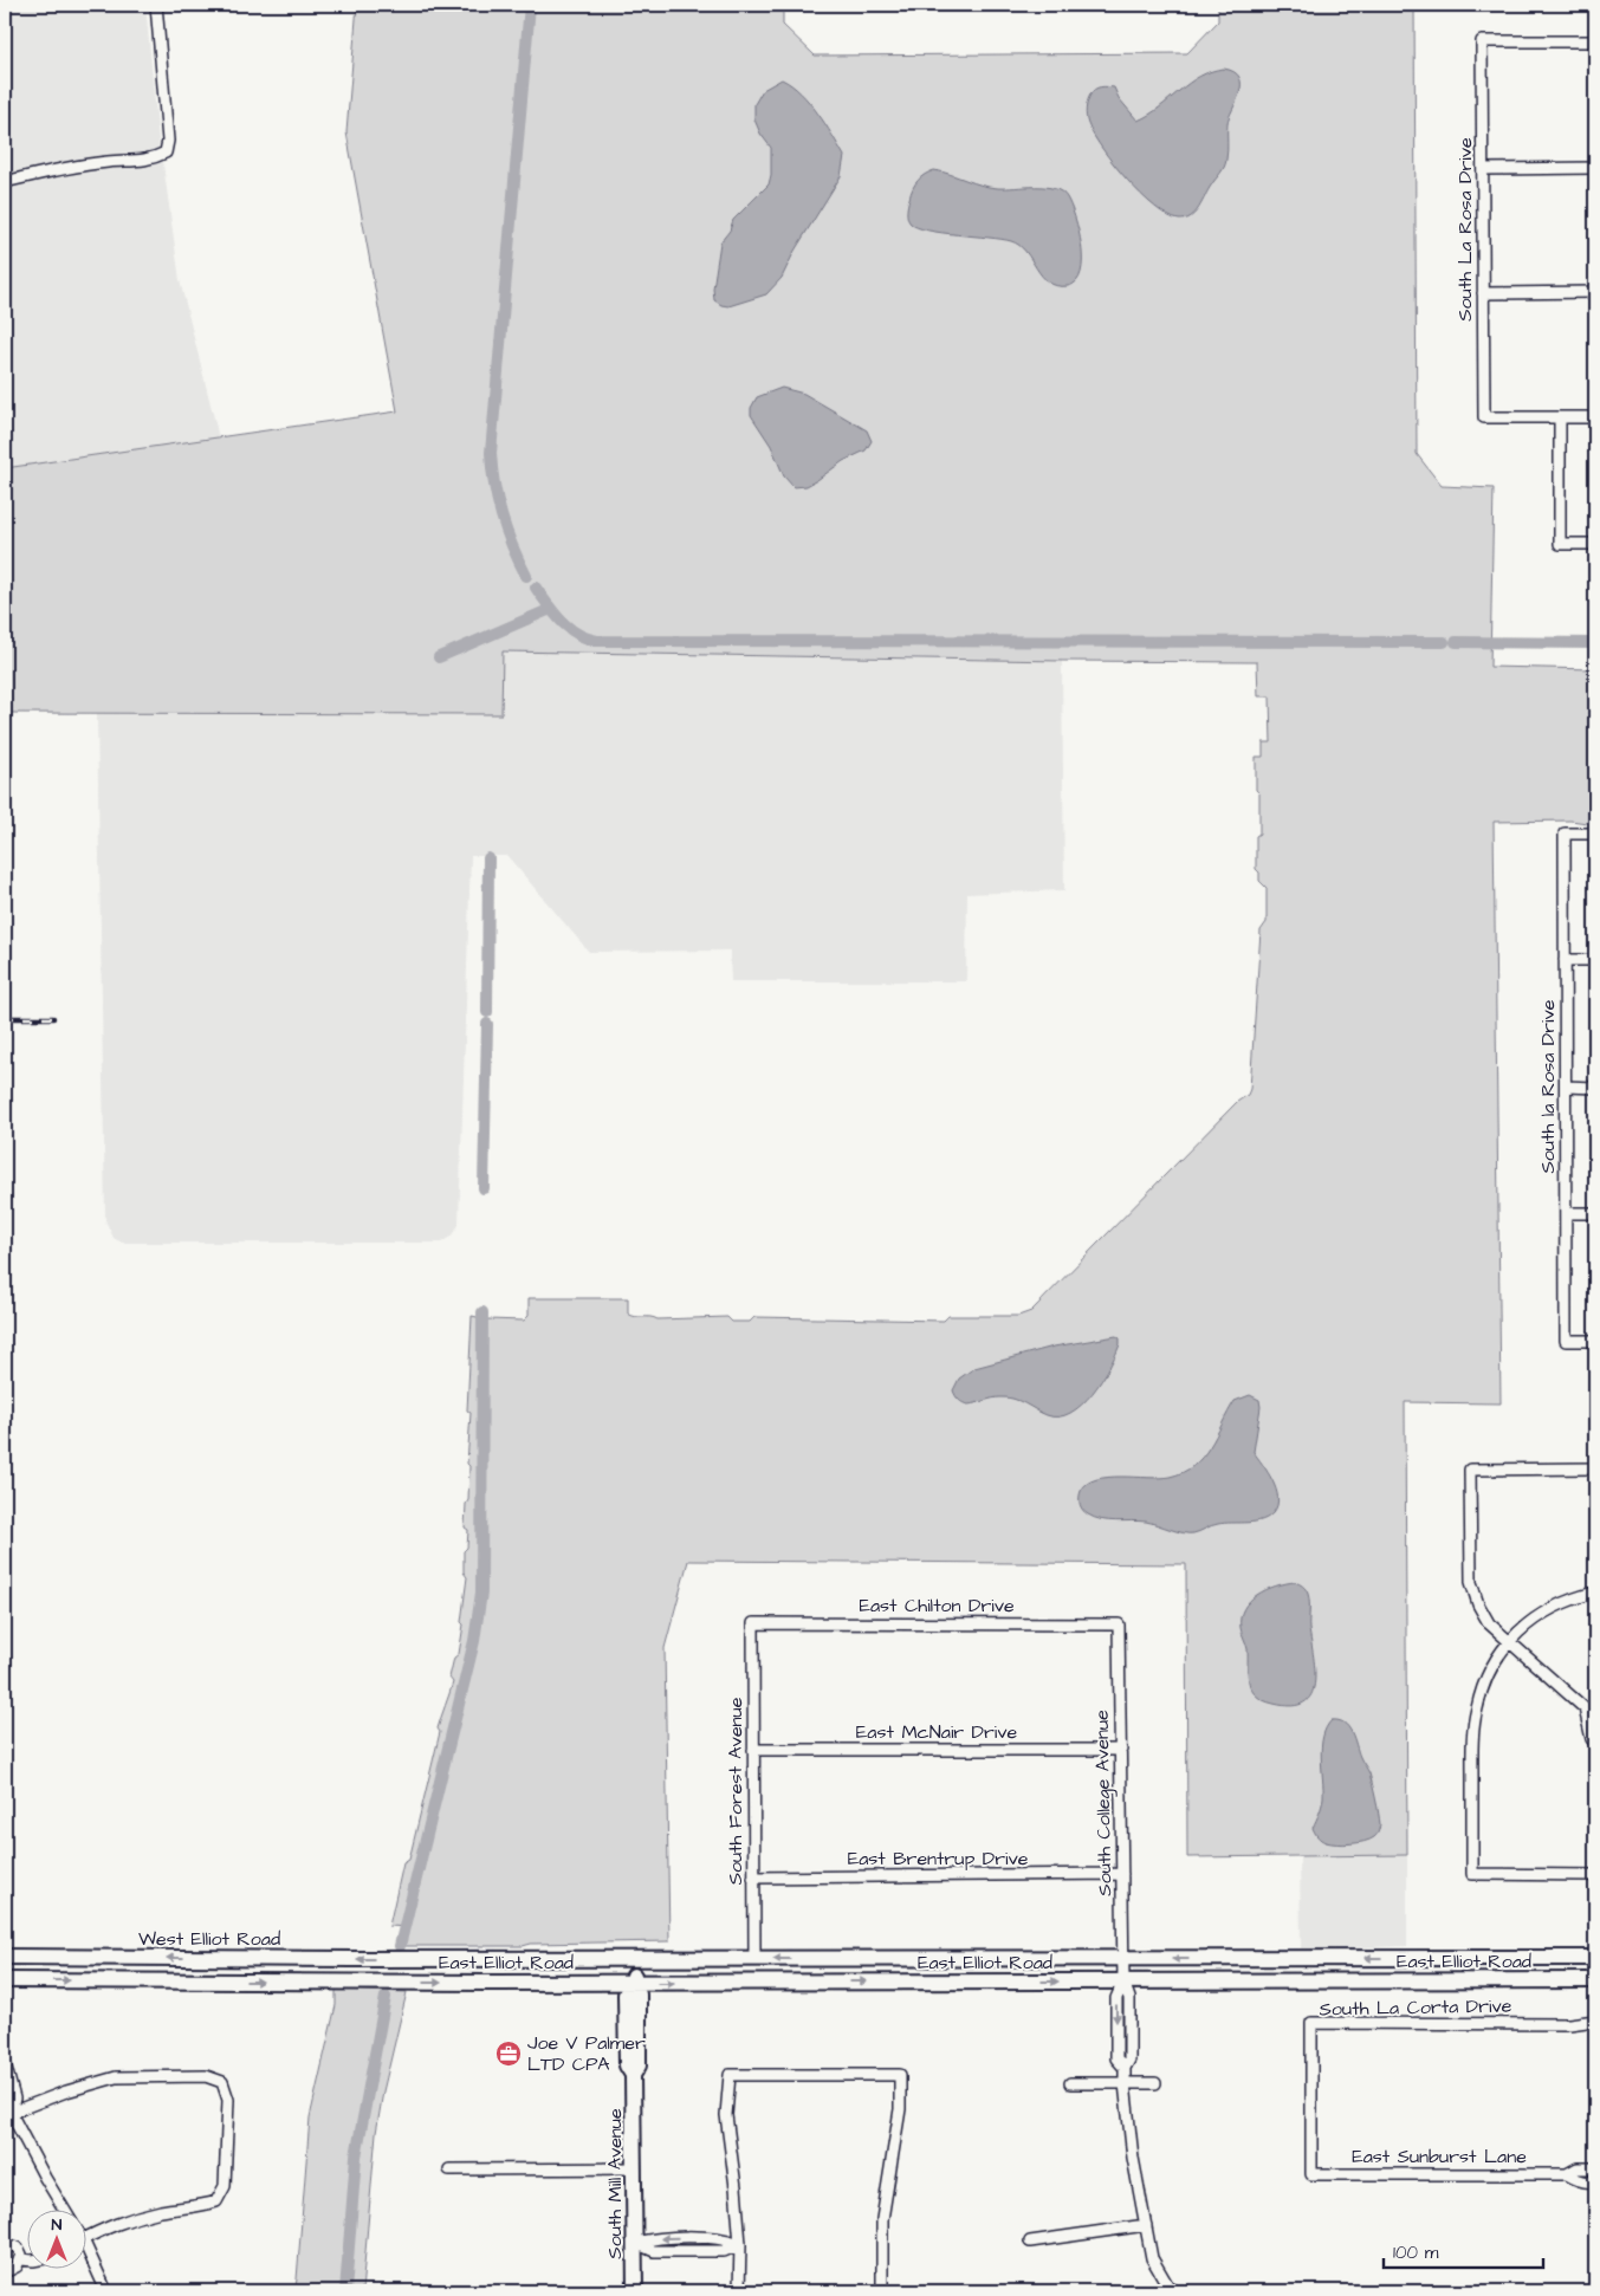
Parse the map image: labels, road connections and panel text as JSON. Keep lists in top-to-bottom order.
{
  "streets": {
    "main road": ["West Elliot Road", "East Elliot Road", "South Mill Avenue"],
    "street": [
      "South La Rosa Drive",
      "South la Rosa Drive",
      "East Chilton Drive",
      "East McNair Drive",
      "South Forest Avenue",
      "South College Avenue",
      "East Brentrup Drive",
      "South La Corta Drive",
      "East Sunburst Lane"
    ]
  },
  "crossings": [
    ["East Chilton Drive", "South Forest Avenue"],
    ["East Chilton Drive", "South College Avenue"],
    ["East McNair Drive", "South Forest Avenue"],
    ["East McNair Drive", "South College Avenue"],
    ["South Forest Avenue", "East Brentrup Drive"],
    ["South Forest Avenue", "East Elliot Road"],
    ["South College Avenue", "East Brentrup Drive"],
    ["South College Avenue", "East Elliot Road"],
    ["West Elliot Road", "East Elliot Road"],
    ["East Elliot Road", "South Mill Avenue"],
    ["South La Corta Drive", "East Sunburst Lane"]
  ],
  "one_way": ["West Elliot Road"],
  "places": {
    "office": ["Joe V Palmer LTD CPA"]
  },
  "scale_bar": "100 m",
  "north": "top"
}
